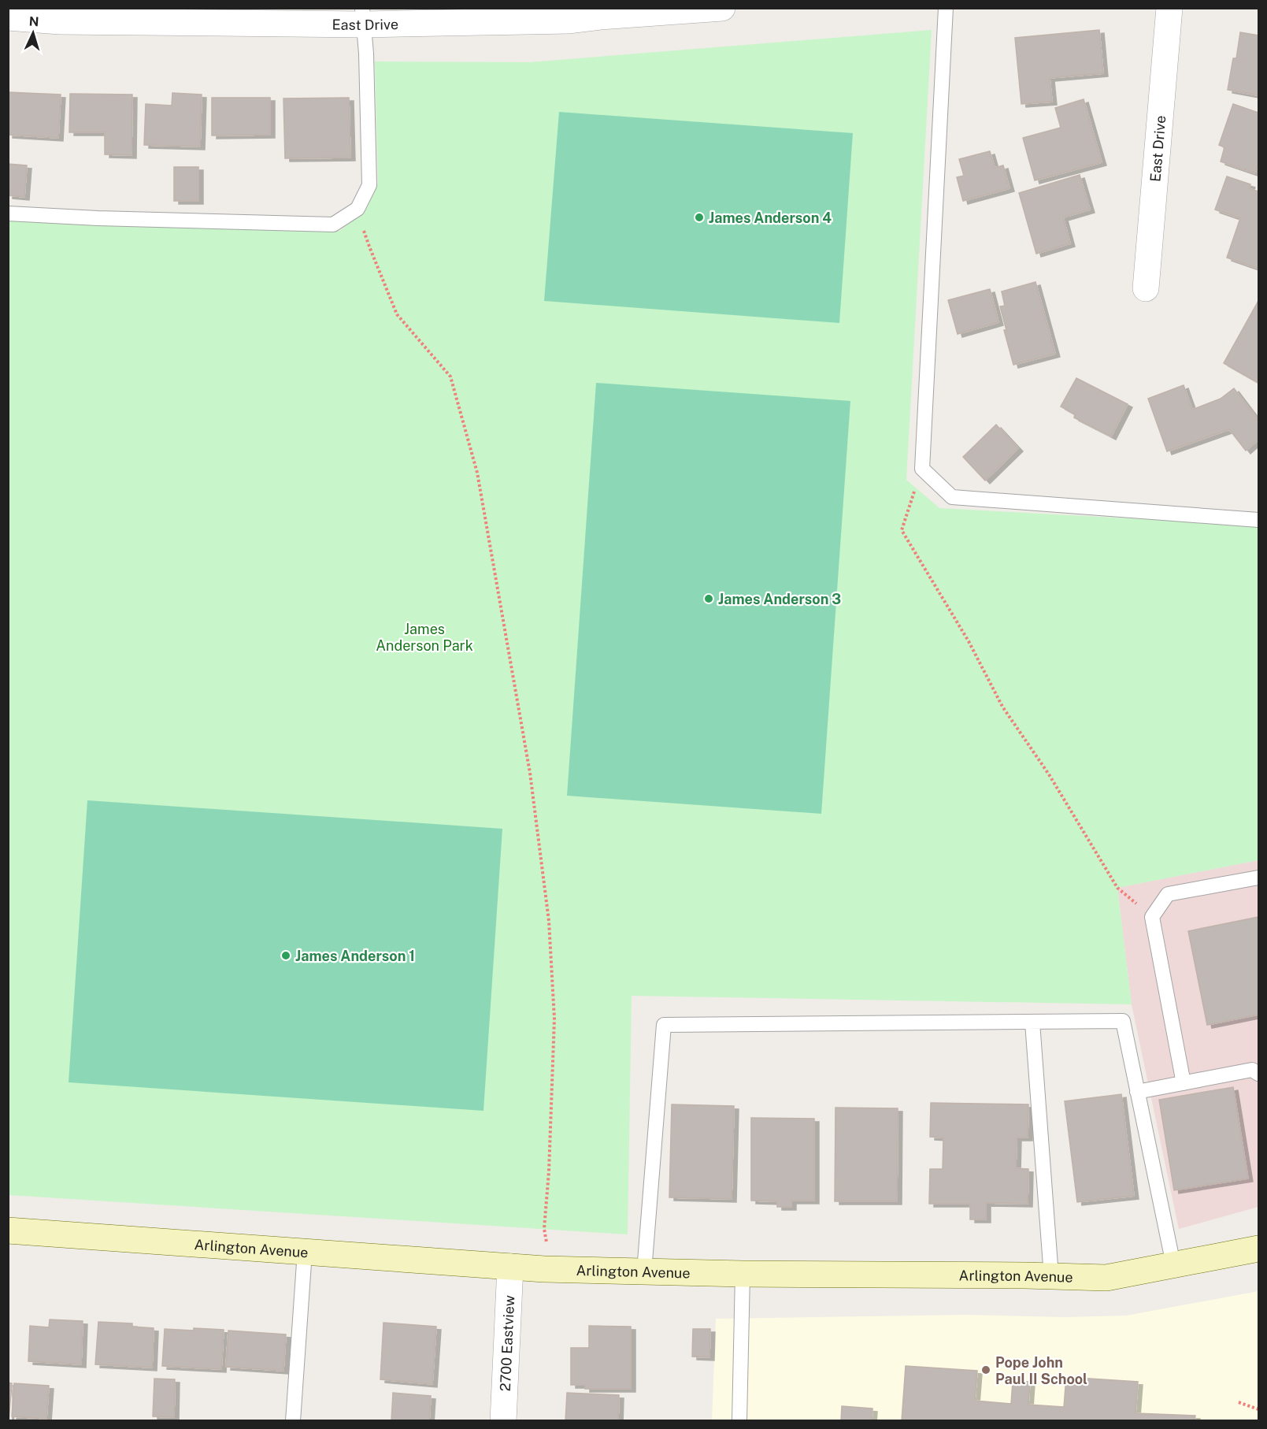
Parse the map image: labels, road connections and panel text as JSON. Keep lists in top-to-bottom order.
{
  "streets": {
    "street": ["East Drive", "Arlington Avenue", "2700 Eastview"]
  },
  "crossings": [
    ["Arlington Avenue", "2700 Eastview"]
  ],
  "parks": ["James Anderson Park"],
  "places": [
    "James Anderson 4",
    "James Anderson 3",
    "James Anderson 1",
    "Pope John Paul II School"
  ],
  "north": "top"
}
